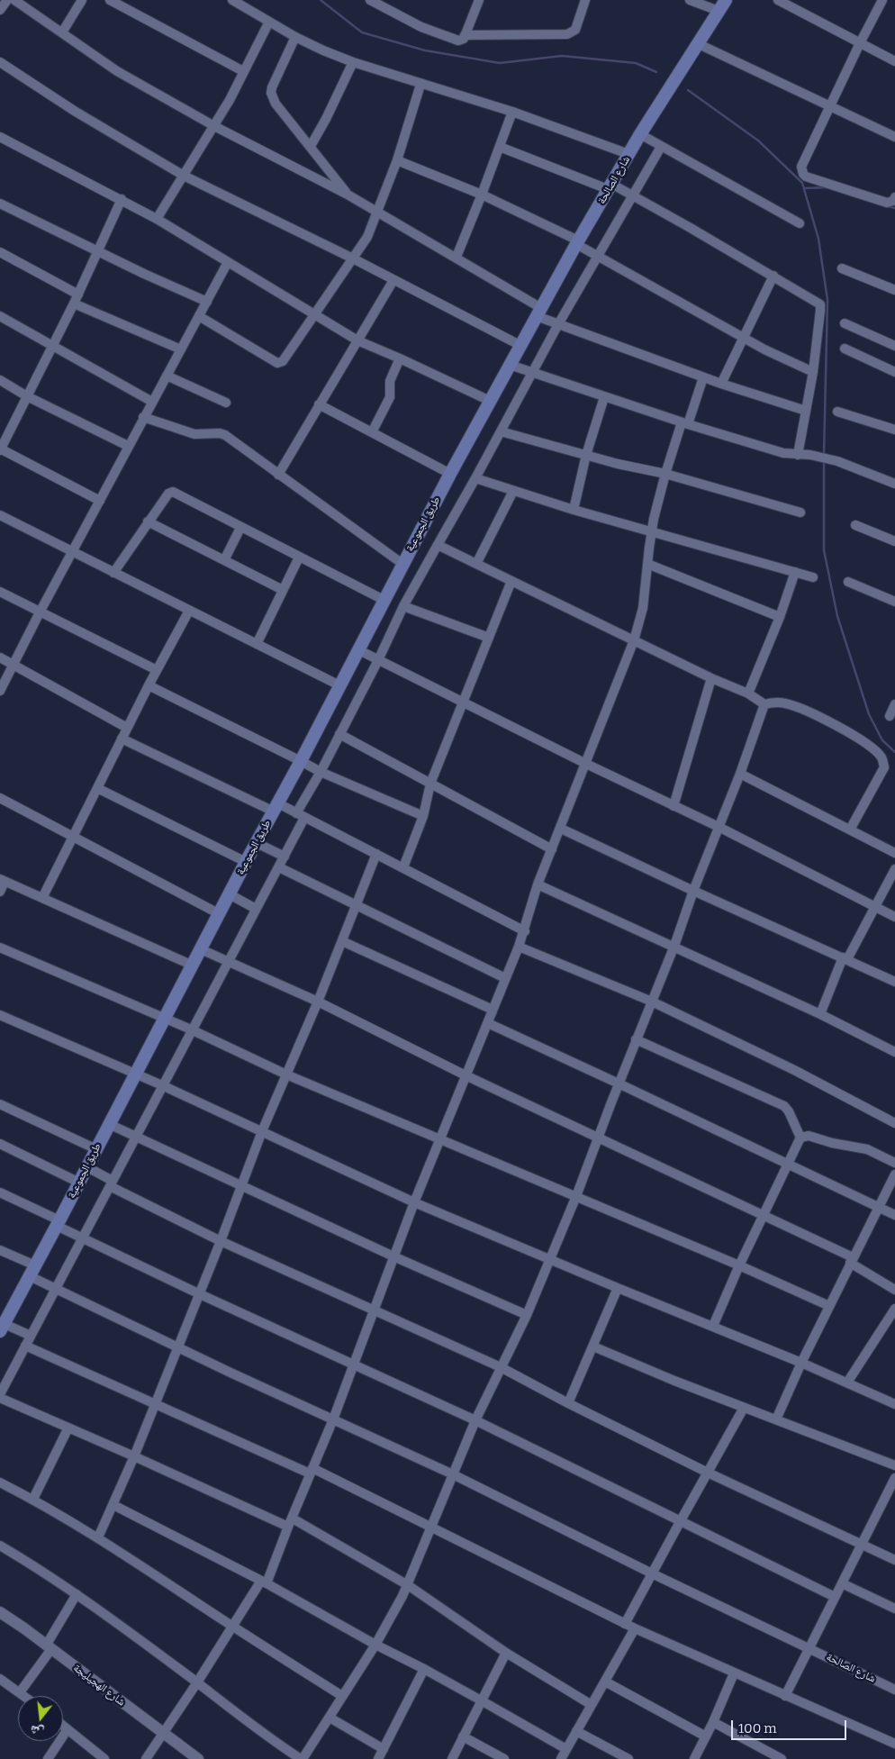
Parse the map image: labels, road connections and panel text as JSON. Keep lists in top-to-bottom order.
{
  "streets": {
    "main road": ["شارع الصالحة", "طريق الجموعية"],
    "street": ["شارع الهجيليجة"]
  },
  "crossings": [
    ["شارع الصالحة", "طريق الجموعية"]
  ],
  "scale_bar": "100 m",
  "north": "bottom"
}
